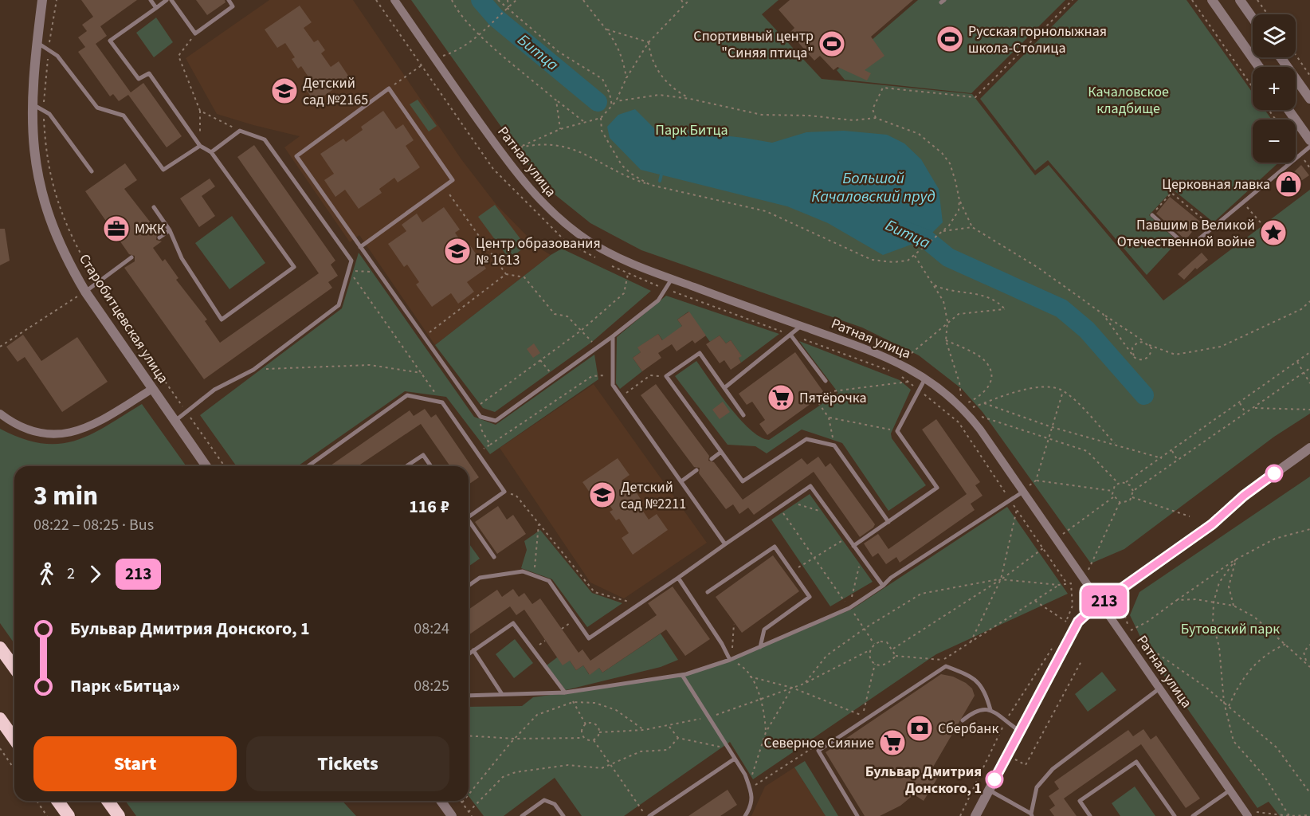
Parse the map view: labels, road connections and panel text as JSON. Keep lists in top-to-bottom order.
{
  "streets": {
    "street": ["Ратная улица", "Старобитцевская улица"]
  },
  "water": ["Битца", "Большой Качаловский пруд"],
  "parks": ["Качаловское кладбище", "Парк Битца", "Бутовский парк"],
  "places": {
    "sports": ["Русская горнолыжная школа-Столица", "Спортивный центр \"Синяя птица\""],
    "school or university": ["Детский сад №2165", "Центр образования № 1613", "Детский сад №2211"],
    "shop": ["Церковная лавка"],
    "office": ["МЖК"],
    "place": ["Павшим в Великой Отечественной войне"],
    "supermarket": ["Пятёрочка", "Северное Сияние"],
    "bank": ["Сбербанк"],
    "other": ["Бульвар Дмитрия Донского, 1"]
  },
  "lines": ["bus line 213"],
  "page": {
    "on_map": "213",
    "map_buttons": ["+", "−"],
    "heading": ["3 min", "08:22 – 08:25 · Bus", "116 ₽"],
    "legs": ["2", "213"],
    "list": [
      {
        "name": "Бульвар Дмитрия Донского, 1",
        "value": "08:24"
      },
      {
        "name": "Парк «Битца»",
        "value": "08:25"
      }
    ],
    "buttons": ["Start", "Tickets"]
  }
}
